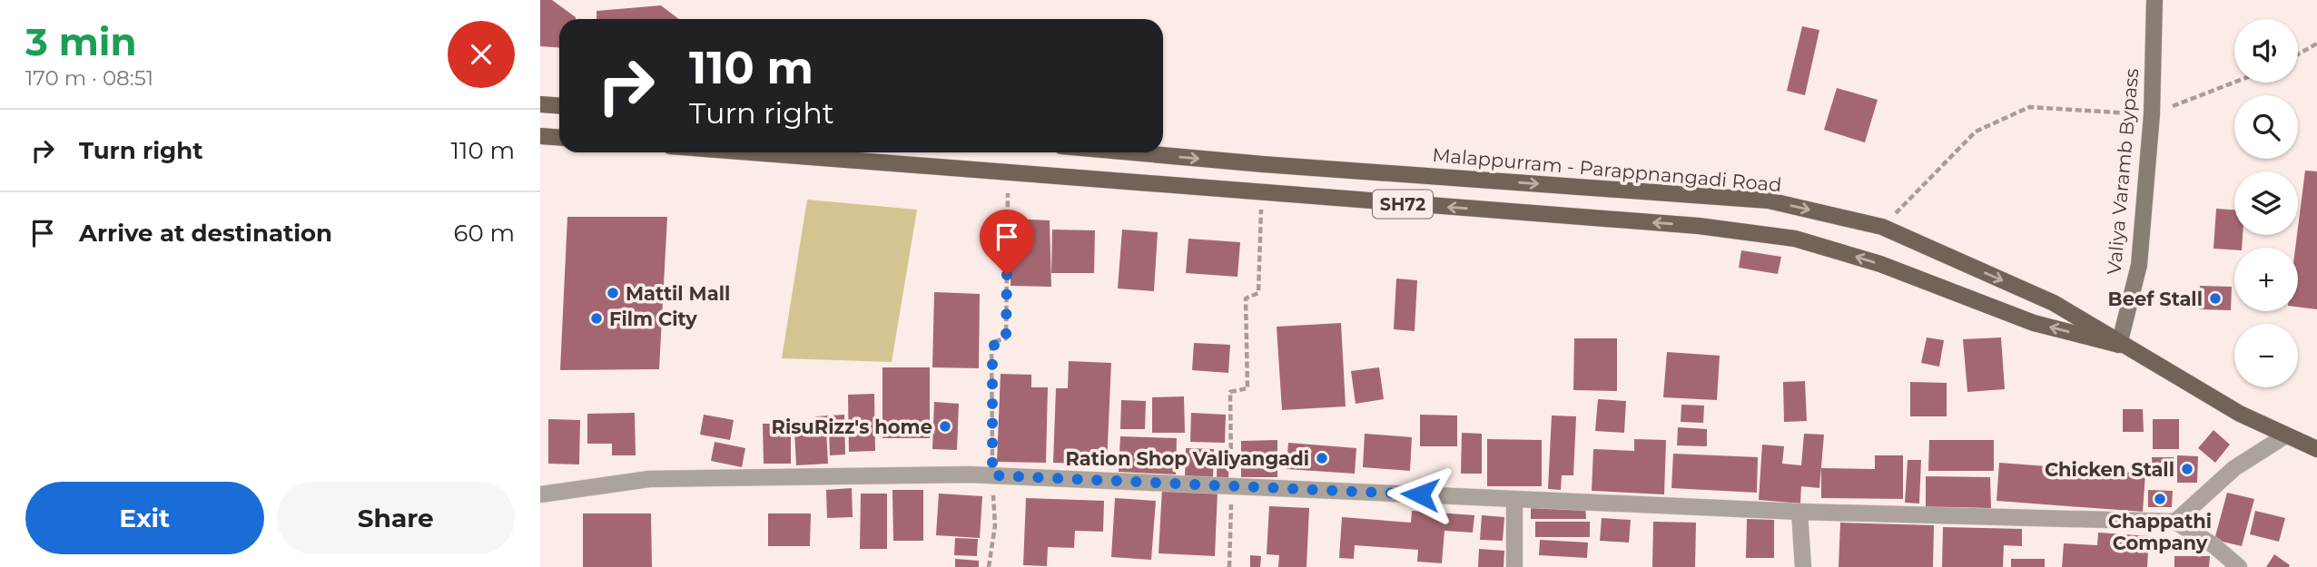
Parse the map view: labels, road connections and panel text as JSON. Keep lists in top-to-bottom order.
{
  "streets": {
    "main road": ["Malappurram - Parappnangadi Road", "SH72"],
    "street": ["Valiya Varamb Bypass"]
  },
  "crossings": [
    ["Malappurram - Parappnangadi Road", "Valiya Varamb Bypass"]
  ],
  "places": [
    "Mattil Mall",
    "Beef Stall",
    "Film City",
    "RisuRizz's home",
    "Ration Shop Valiyangadi",
    "Chicken Stall",
    "Chappathi Company"
  ],
  "page": {
    "heading": ["3 min", "170 m · 08:51"],
    "map_buttons": ["+", "−"],
    "turn": ["110 m", "Turn right"],
    "list": [
      {
        "name": "Turn right",
        "value": "110 m"
      },
      {
        "name": "Arrive at destination",
        "value": "60 m"
      }
    ],
    "buttons": ["Exit", "Share"]
  }
}
